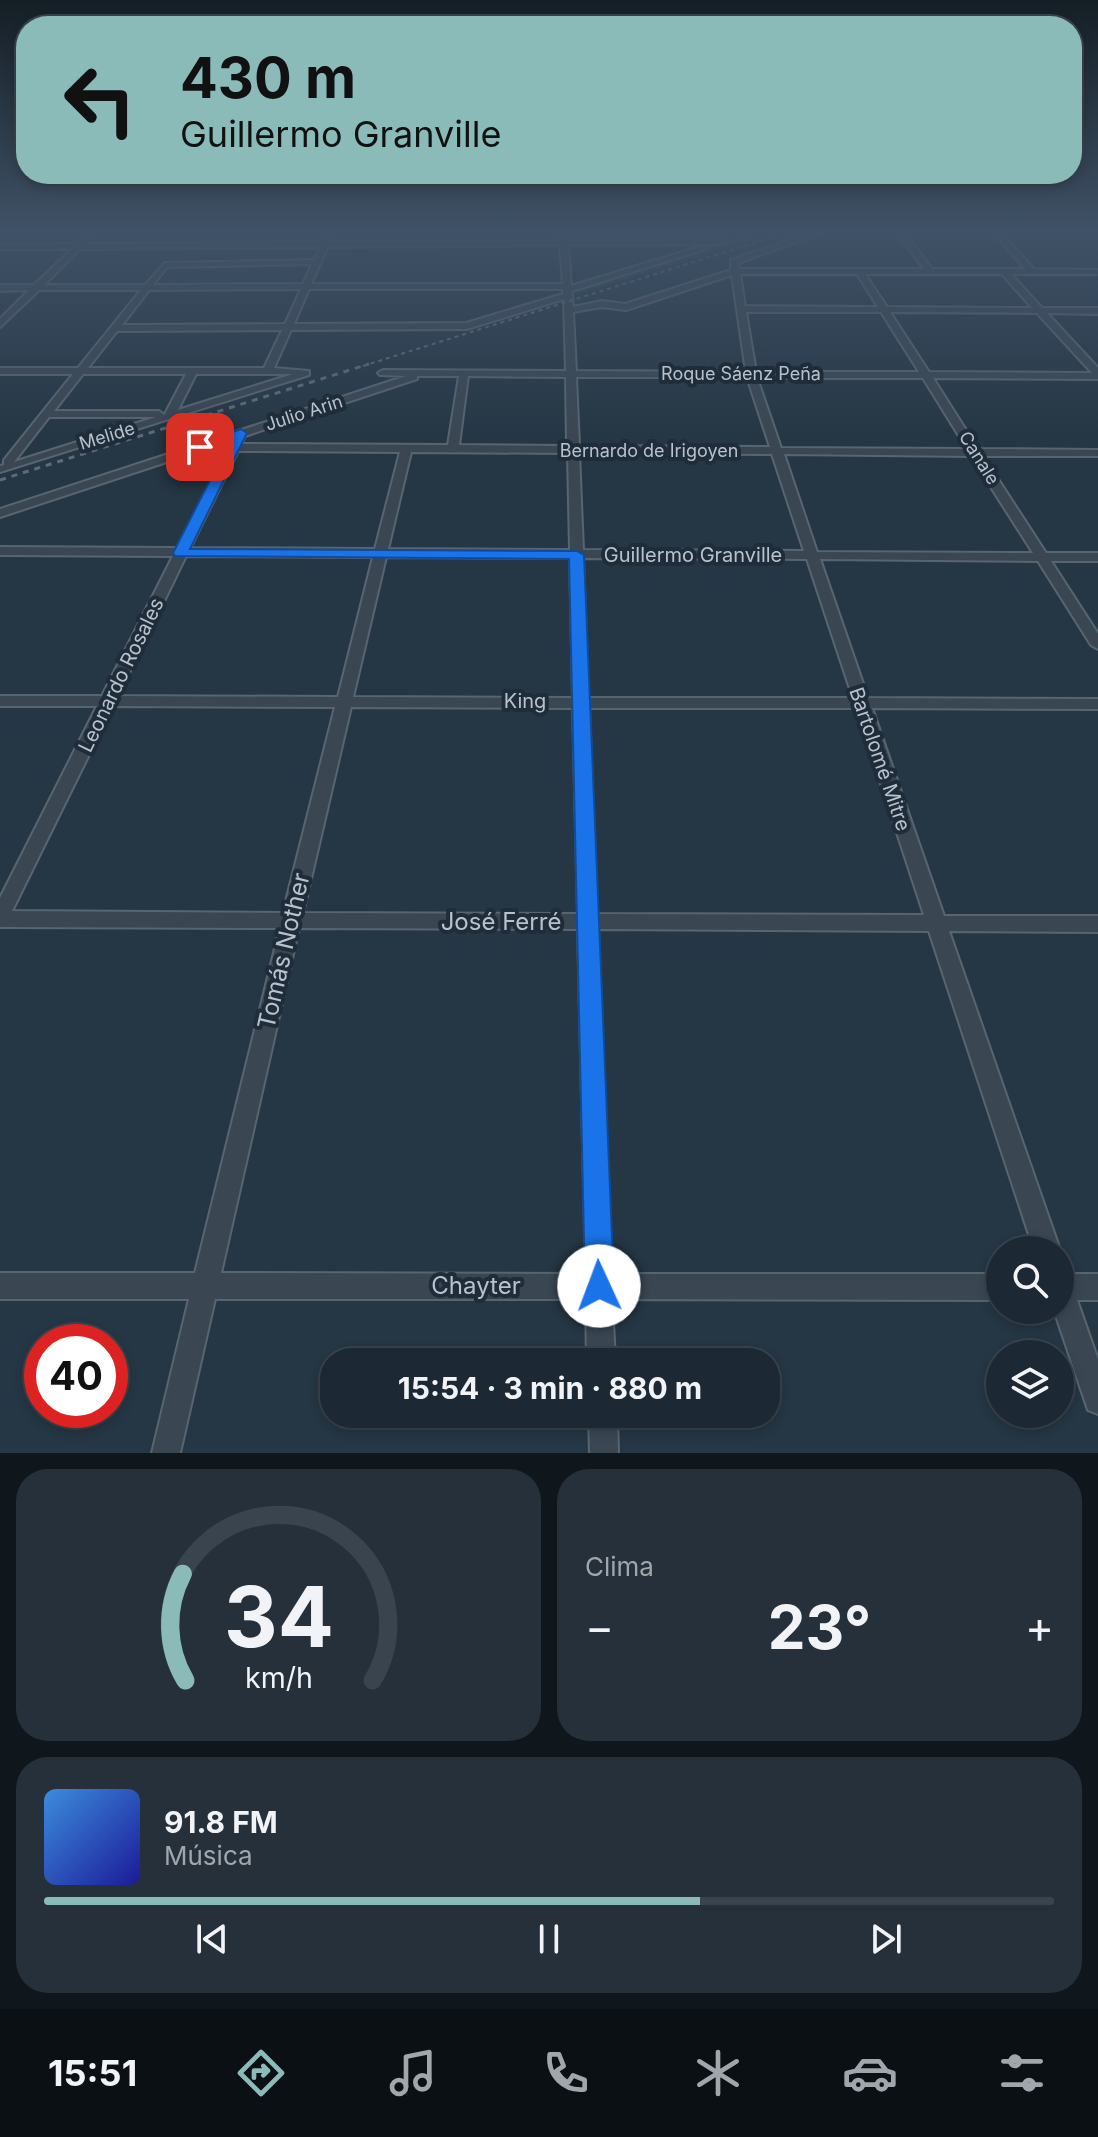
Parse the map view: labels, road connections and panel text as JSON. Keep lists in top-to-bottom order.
{
  "streets": {
    "street": [
      "Roque Sáenz Peña",
      "Julio Arin",
      "Melide",
      "Bernardo de Irigoyen",
      "Canale",
      "Guillermo Granville",
      "Leonardo Rosales",
      "King",
      "Bartolomé Mitre",
      "José Ferré",
      "Tomás Nother",
      "Chayter"
    ]
  },
  "crossings": [
    ["Roque Sáenz Peña", "Julio Arin"],
    ["Roque Sáenz Peña", "Canale"],
    ["Roque Sáenz Peña", "Bartolomé Mitre"],
    ["Julio Arin", "Bernardo de Irigoyen"],
    ["Julio Arin", "Leonardo Rosales"],
    ["Bernardo de Irigoyen", "Canale"],
    ["Bernardo de Irigoyen", "Leonardo Rosales"],
    ["Bernardo de Irigoyen", "Bartolomé Mitre"],
    ["Bernardo de Irigoyen", "Tomás Nother"],
    ["Canale", "Guillermo Granville"],
    ["Guillermo Granville", "Leonardo Rosales"],
    ["Guillermo Granville", "Bartolomé Mitre"],
    ["Guillermo Granville", "Tomás Nother"],
    ["Leonardo Rosales", "King"],
    ["Leonardo Rosales", "José Ferré"],
    ["King", "Bartolomé Mitre"],
    ["King", "Tomás Nother"],
    ["Bartolomé Mitre", "José Ferré"],
    ["José Ferré", "Tomás Nother"],
    ["Tomás Nother", "Chayter"]
  ],
  "page": {
    "turn": ["430 m", "Guillermo Granville"],
    "limit": "40",
    "trip": "15:54 · 3 min · 880 m",
    "tile": "Clima",
    "heat": ["−", "23°", "+"],
    "song": ["91.8 FM", "Música"],
    "tabs": "15:51",
    "gauge": ["34", "km/h"]
  }
}
